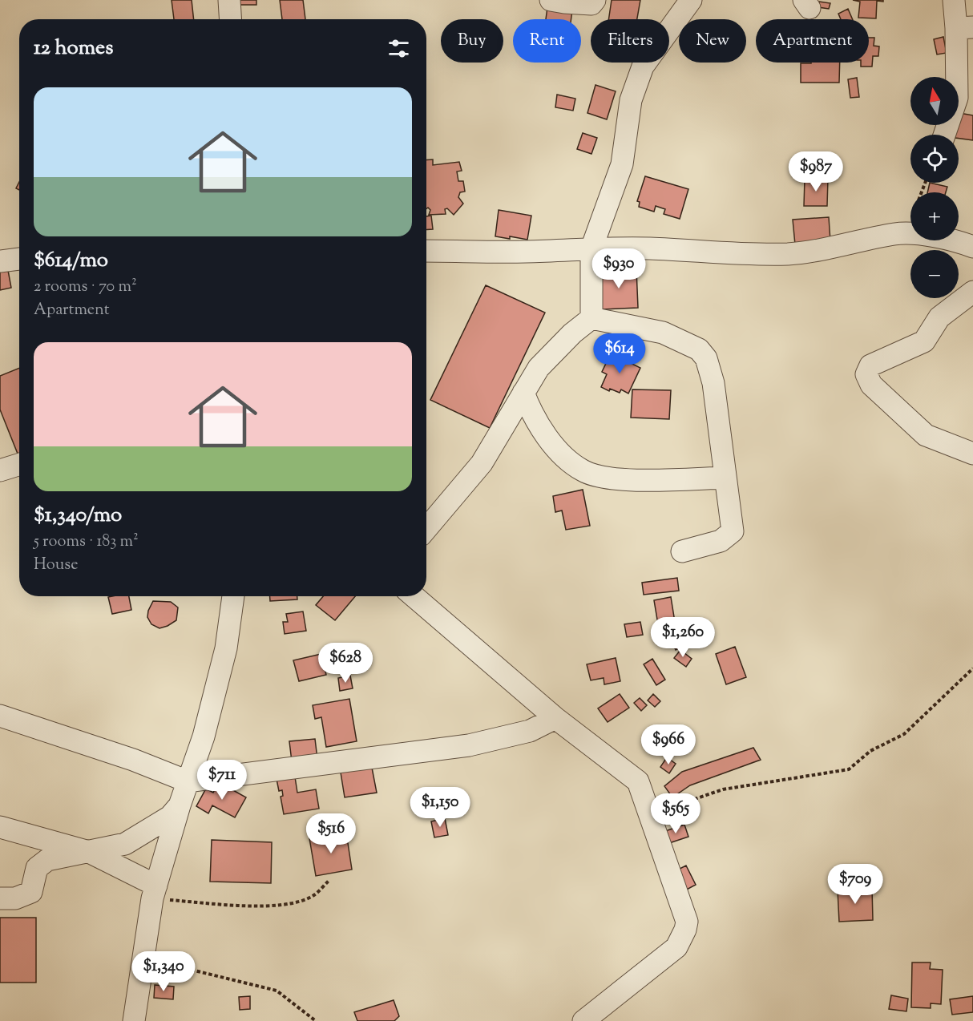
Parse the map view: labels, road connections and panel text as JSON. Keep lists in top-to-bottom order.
{
  "north": "top",
  "page": {
    "chip": [
      "Buy",
      "Rent",
      "Filters",
      "New",
      "Apartment"
    ],
    "heading": "12 homes",
    "map_buttons": ["+", "−"],
    "list": [
      {
        "name": "$614/mo",
        "note": "2 rooms · 70 m² · Apartment"
      },
      {
        "name": "$1,340/mo",
        "note": "5 rooms · 183 m² · House"
      }
    ],
    "price": [
      "$987",
      "$930",
      "$614",
      "$1,260",
      "$628",
      "$966",
      "$711",
      "$1,150",
      "$565",
      "$516",
      "$709",
      "$1,340"
    ]
  }
}
